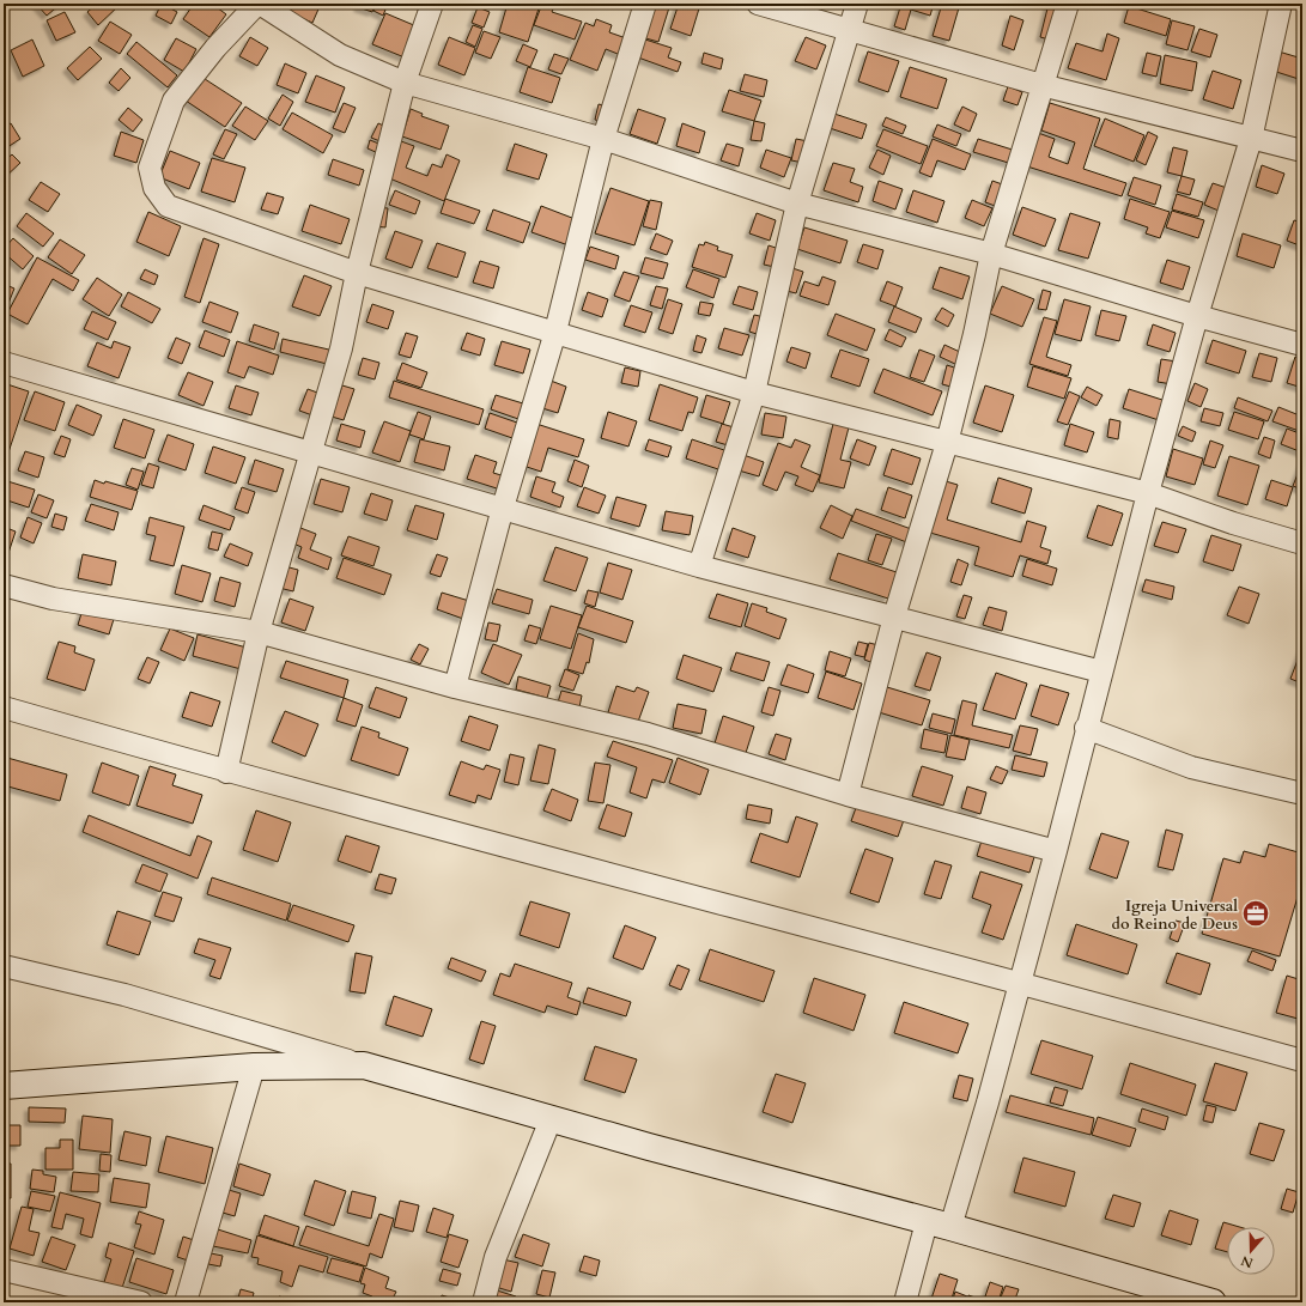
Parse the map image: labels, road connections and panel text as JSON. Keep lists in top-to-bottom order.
{
  "places": {
    "office": ["Igreja Universal do Reino de Deus"]
  },
  "north": "bottom"
}
